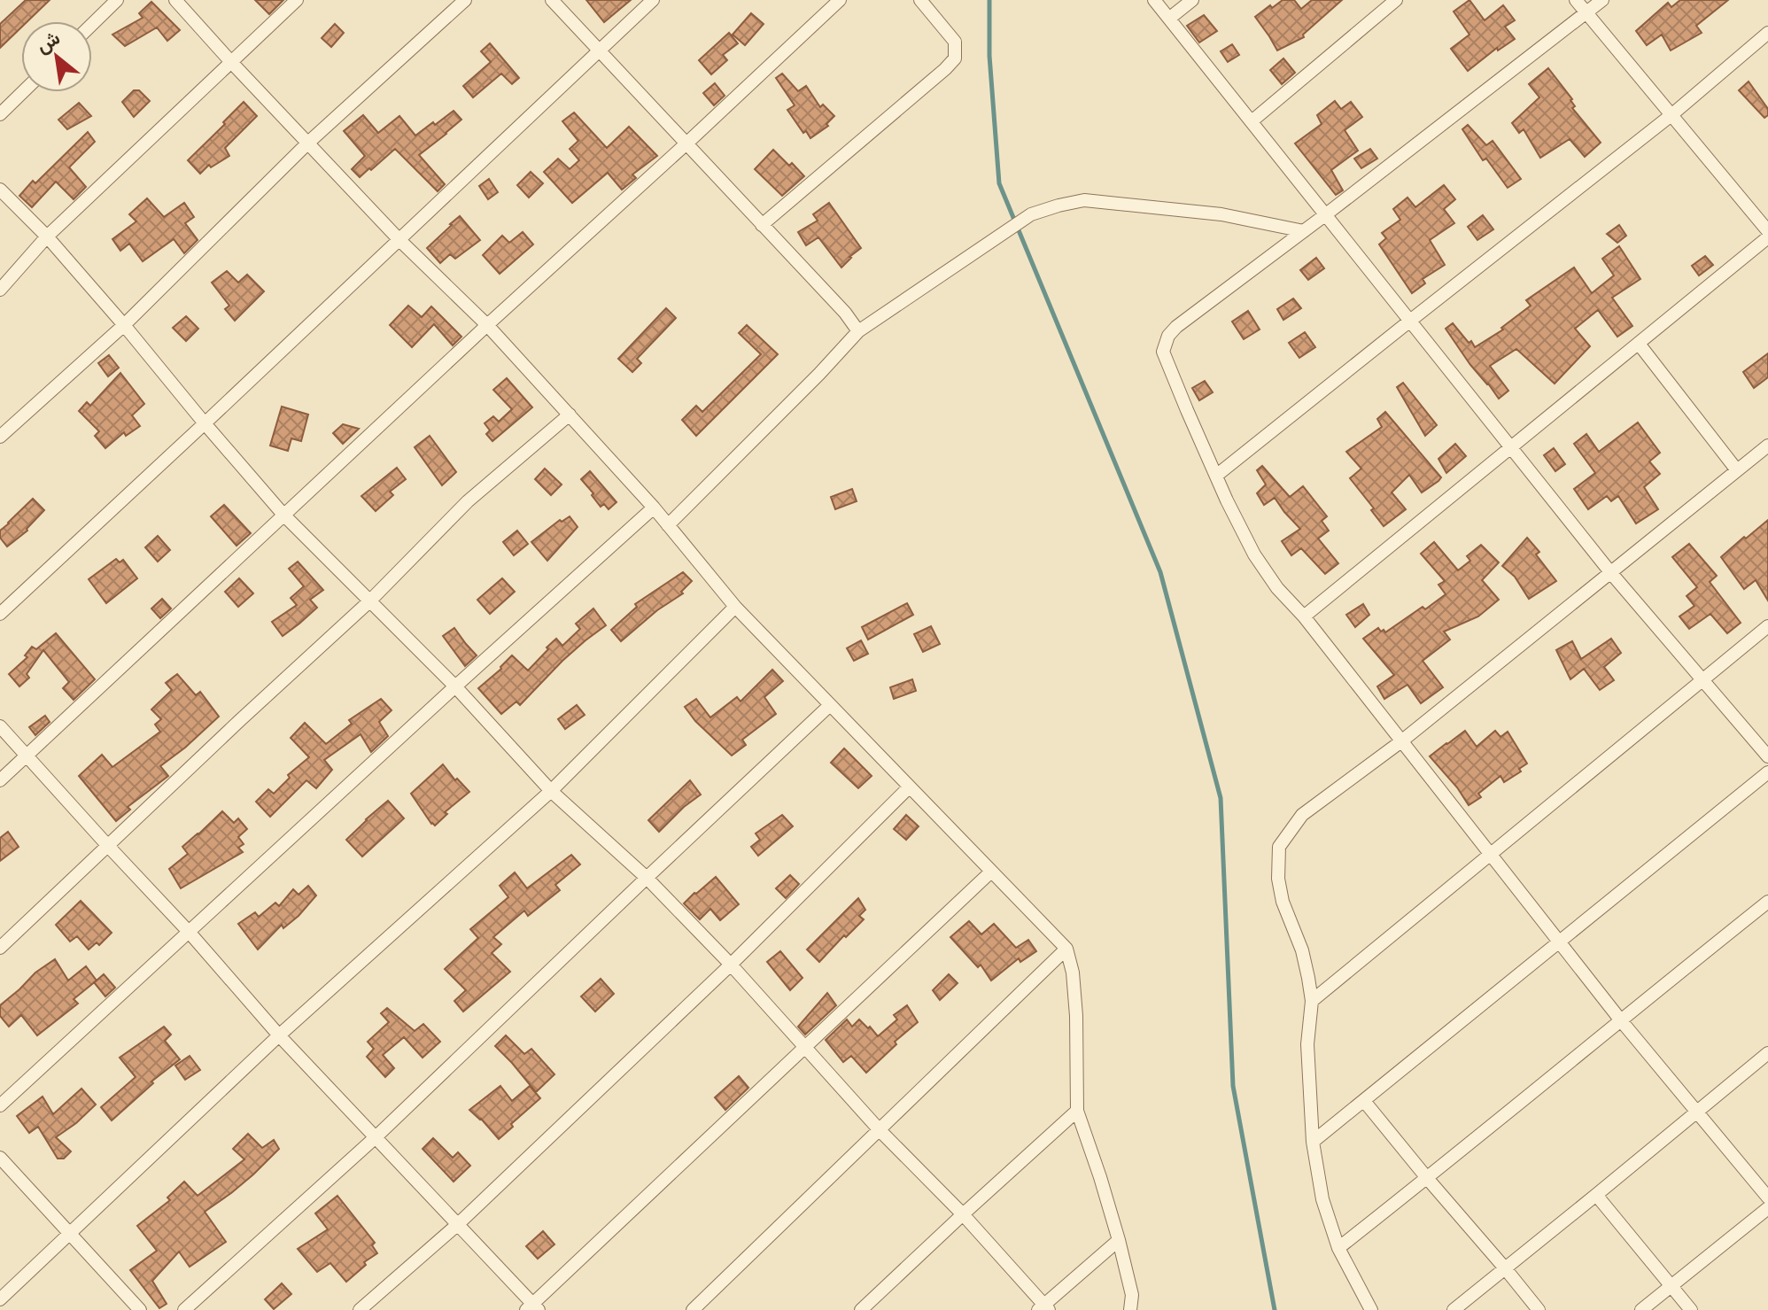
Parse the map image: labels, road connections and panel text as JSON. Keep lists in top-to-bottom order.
{
  "north": "top left"
}
